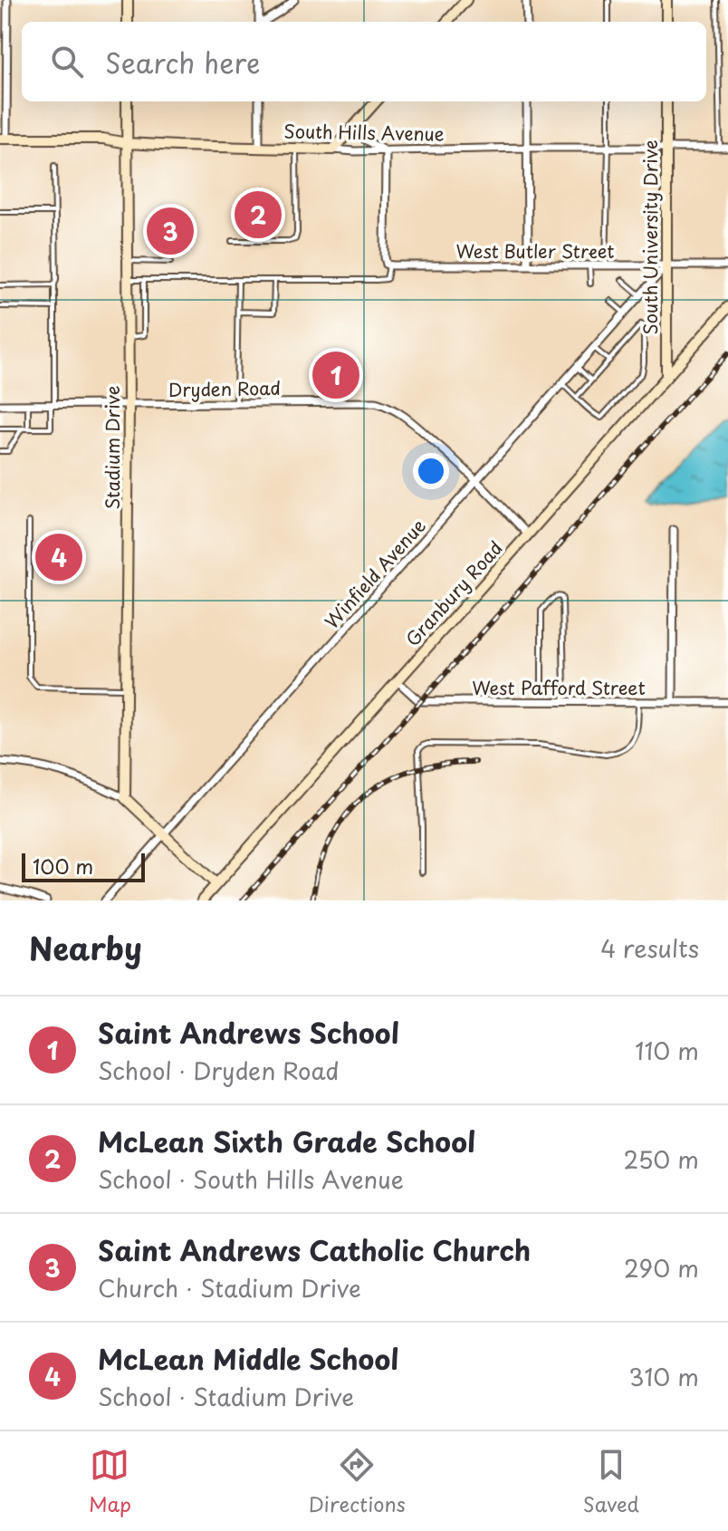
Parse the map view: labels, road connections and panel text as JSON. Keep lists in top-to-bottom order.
{
  "streets": {
    "street": [
      "South Hills Avenue",
      "South University Drive",
      "West Butler Street",
      "Dryden Road",
      "Stadium Drive",
      "Winfield Avenue",
      "Granbury Road",
      "West Pafford Street"
    ]
  },
  "crossings": [
    ["South Hills Avenue", "South University Drive"],
    ["South Hills Avenue", "Stadium Drive"],
    ["South University Drive", "West Butler Street"],
    ["South University Drive", "Winfield Avenue"],
    ["South University Drive", "Granbury Road"],
    ["West Butler Street", "Winfield Avenue"],
    ["Dryden Road", "Stadium Drive"],
    ["Dryden Road", "Winfield Avenue"],
    ["Dryden Road", "Granbury Road"],
    ["Granbury Road", "West Pafford Street"]
  ],
  "scale_bar": "100 m",
  "page": {
    "search": "Search here",
    "pins": [
      "2",
      "3",
      "1",
      "4"
    ],
    "scale": "100 m",
    "heading": ["Nearby", "4 results"],
    "list": [
      {
        "mark": "1",
        "name": "Saint Andrews School",
        "note": "School · Dryden Road",
        "value": "110 m"
      },
      {
        "mark": "2",
        "name": "McLean Sixth Grade School",
        "note": "School · South Hills Avenue",
        "value": "250 m"
      },
      {
        "mark": "3",
        "name": "Saint Andrews Catholic Church",
        "note": "Church · Stadium Drive",
        "value": "290 m"
      },
      {
        "mark": "4",
        "name": "McLean Middle School",
        "note": "School · Stadium Drive",
        "value": "310 m"
      }
    ],
    "nav": ["Map", "Directions", "Saved"]
  }
}
